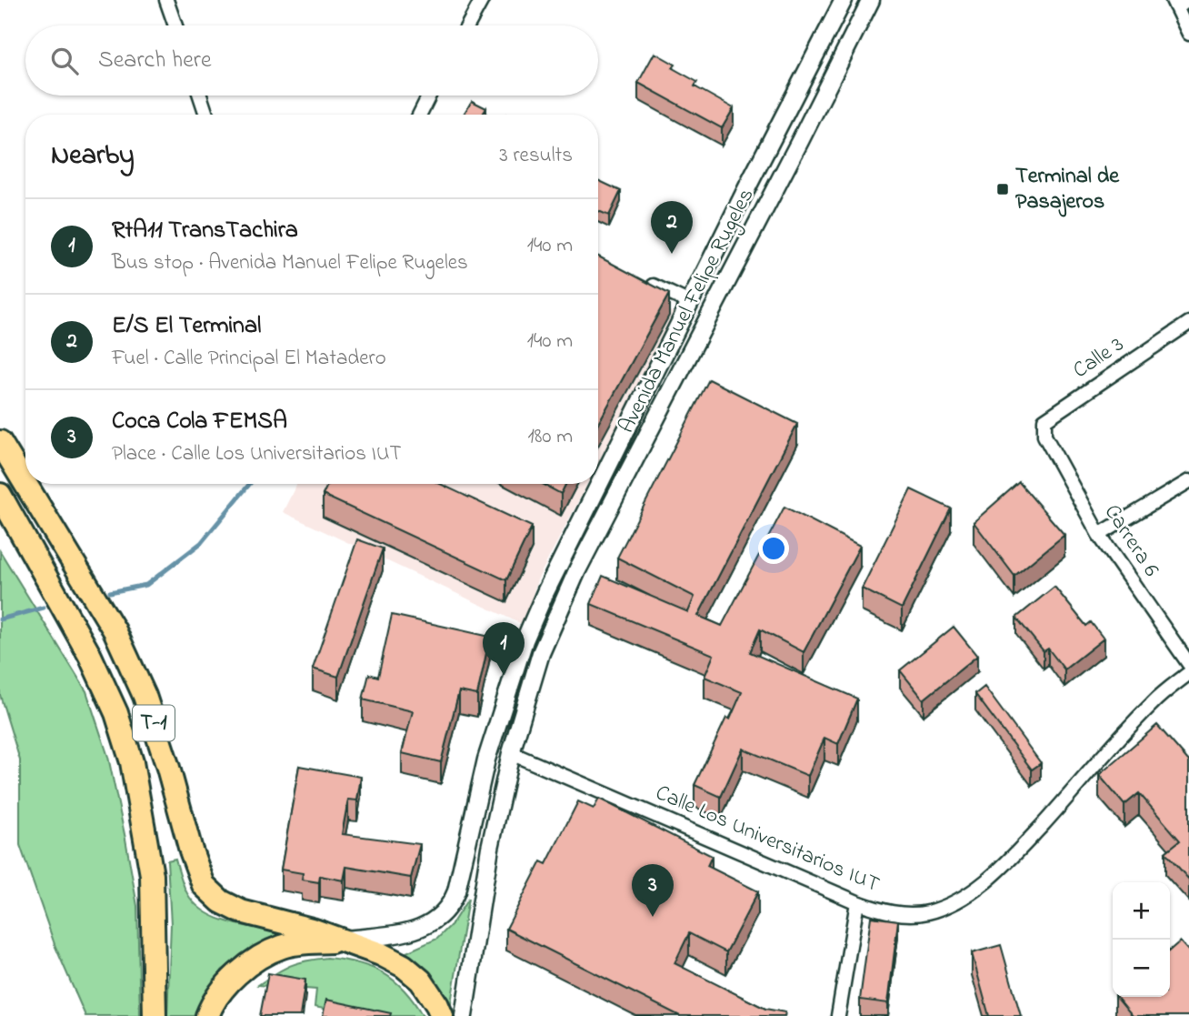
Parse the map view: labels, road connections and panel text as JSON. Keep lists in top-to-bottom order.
{
  "streets": {
    "highway": ["T-1"],
    "street": [
      "Avenida Manuel Felipe Rugeles",
      "Calle 3",
      "Carrera 6",
      "Calle Los Universitarios IUT"
    ]
  },
  "crossings": [
    ["Avenida Manuel Felipe Rugeles", "T-1"],
    ["Avenida Manuel Felipe Rugeles", "Calle Los Universitarios IUT"],
    ["Calle 3", "Carrera 6"]
  ],
  "places": {
    "transit": ["Terminal de Pasajeros"]
  },
  "page": {
    "search": "Search here",
    "heading": ["Nearby", "3 results"],
    "list": [
      {
        "mark": "1",
        "name": "RtA11 TransTachira",
        "note": "Bus stop · Avenida Manuel Felipe Rugeles",
        "value": "140 m"
      },
      {
        "mark": "2",
        "name": "E/S El Terminal",
        "note": "Fuel · Calle Principal El Matadero",
        "value": "140 m"
      },
      {
        "mark": "3",
        "name": "Coca Cola FEMSA",
        "note": "Place · Calle Los Universitarios IUT",
        "value": "180 m"
      }
    ],
    "pins": ["2", "1", "3"],
    "map_buttons": ["+", "−"]
  }
}
